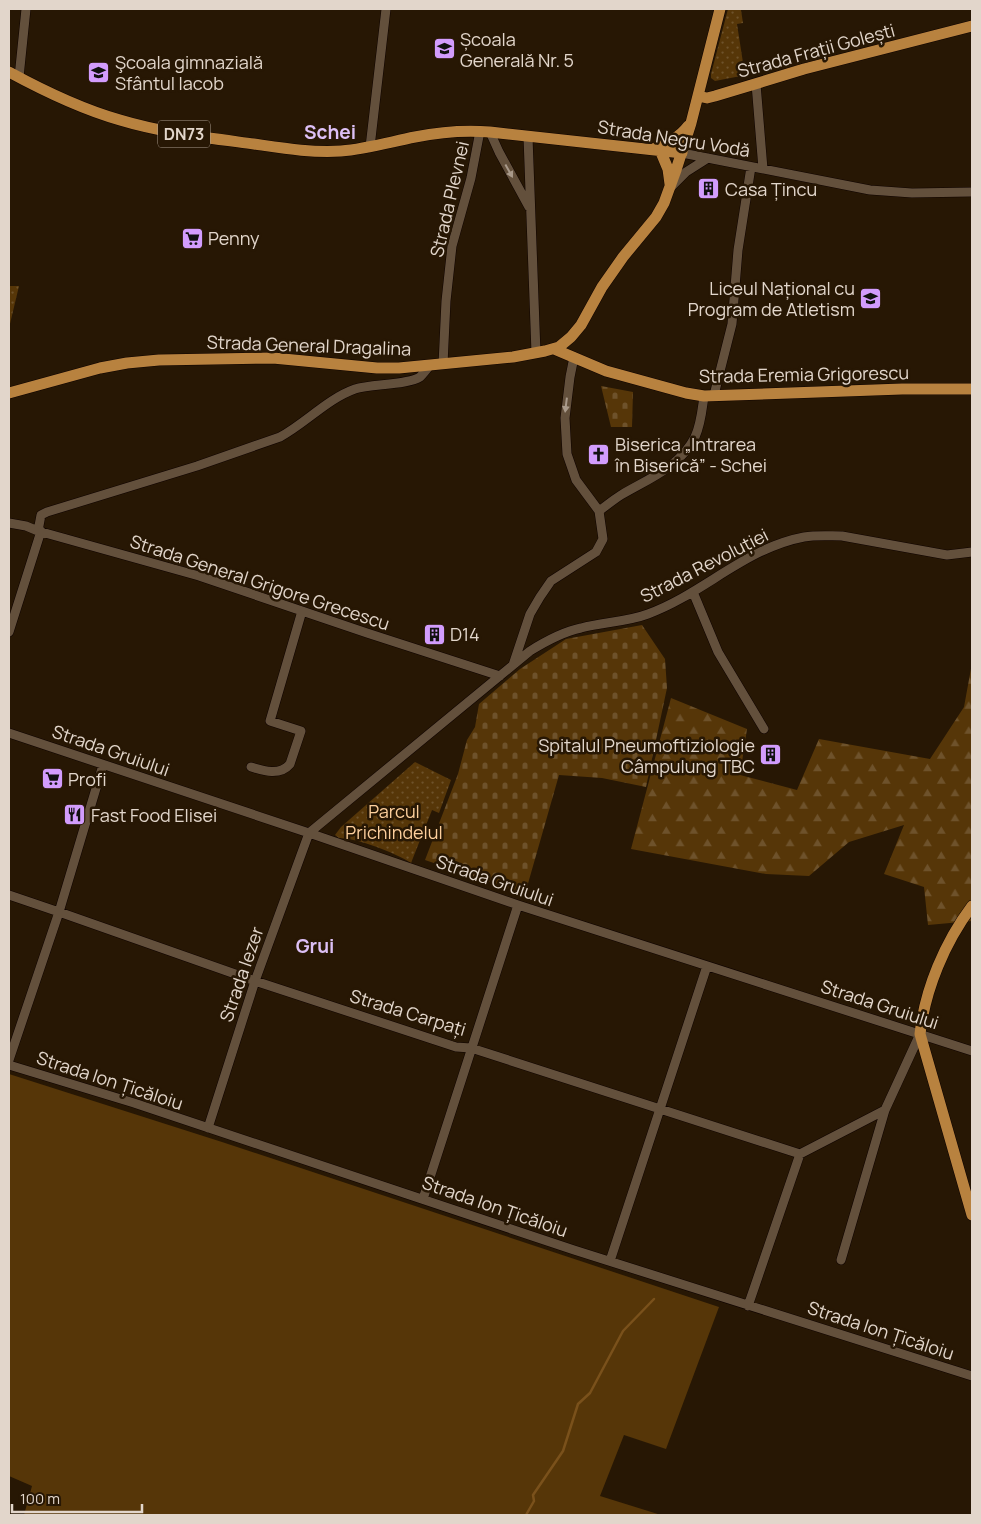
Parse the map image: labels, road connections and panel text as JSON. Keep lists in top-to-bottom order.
{
  "streets": {
    "main road": [
      "Strada Frații Golești",
      "DN73",
      "Strada Negru Vodă",
      "Strada General Dragalina",
      "Strada Eremia Grigorescu"
    ],
    "street": [
      "Strada Plevnei",
      "Strada Revoluției",
      "Strada General Grigore Grecescu",
      "Strada Gruiului",
      "Strada Iezer",
      "Strada Carpați",
      "Strada Ion Țicăloiu"
    ]
  },
  "crossings": [
    ["Strada Frații Golești", "Strada General Dragalina"],
    ["DN73", "Strada Negru Vodă"],
    ["Strada Negru Vodă", "Strada Plevnei"],
    ["Strada Negru Vodă", "Strada General Dragalina"],
    ["Strada Plevnei", "Strada General Dragalina"],
    ["Strada General Dragalina", "Strada Eremia Grigorescu"],
    ["Strada Revoluției", "Strada General Grigore Grecescu"],
    ["Strada Revoluției", "Strada Gruiului"],
    ["Strada Revoluției", "Strada Iezer"],
    ["Strada Gruiului", "Strada Iezer"],
    ["Strada Iezer", "Strada Carpați"],
    ["Strada Iezer", "Strada Ion Țicăloiu"]
  ],
  "districts": ["Schei", "Grui"],
  "parks": ["Parcul Prichindelul"],
  "places": {
    "school or university": ["Școala Generală Nr. 5", "Şcoala gimnazială Sfântul Iacob", "Liceul Național cu Program de Atletism"],
    "building": ["Casa Țincu", "D14", "Spitalul Pneumoftiziologie Câmpulung TBC"],
    "supermarket": ["Penny", "Profi"],
    "church": ["Biserica „Intrarea în Biserică” - Schei"],
    "restaurant": ["Fast Food Elisei"]
  },
  "scale_bar": "100 m"
}
